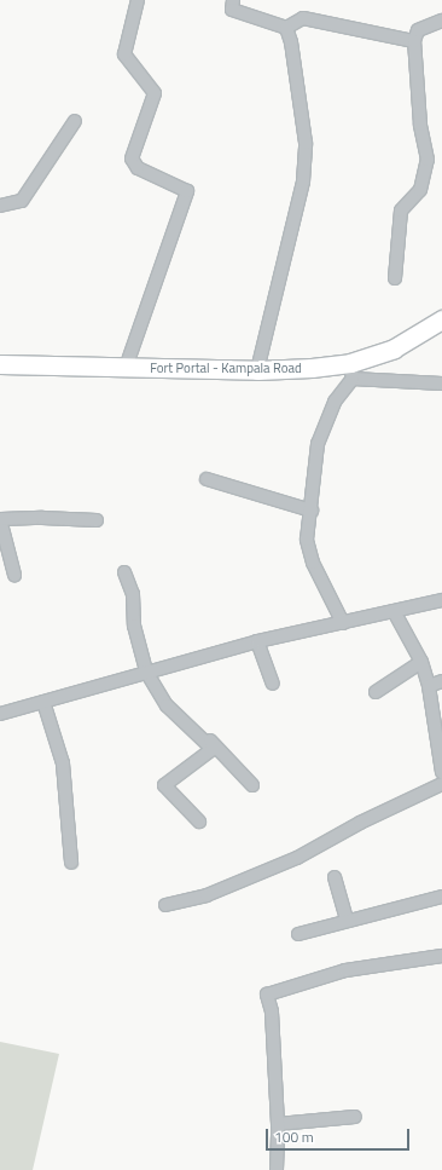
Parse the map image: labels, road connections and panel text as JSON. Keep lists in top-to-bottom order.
{
  "streets": {
    "main road": ["Fort Portal - Kampala Road"]
  },
  "scale_bar": "100 m"
}
